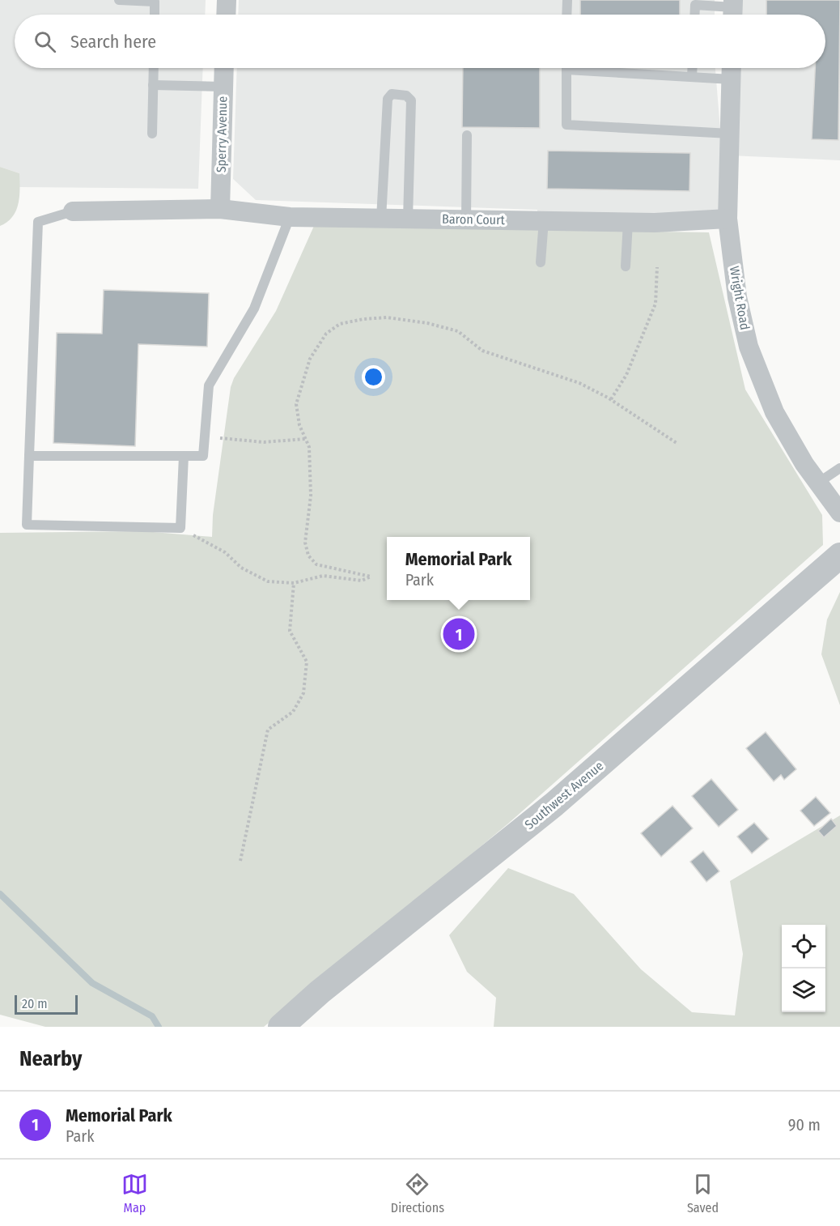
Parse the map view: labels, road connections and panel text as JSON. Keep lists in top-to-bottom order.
{
  "streets": {
    "street": [
      "Sperry Avenue",
      "Baron Court",
      "Wright Road",
      "Southwest Avenue"
    ]
  },
  "crossings": [
    ["Sperry Avenue", "Baron Court"],
    ["Baron Court", "Wright Road"]
  ],
  "scale_bar": "20 m",
  "page": {
    "search": "Search here",
    "popup": ["Memorial Park", "Park"],
    "pins": "1",
    "scale": "20 m",
    "heading": "Nearby",
    "list": [
      {
        "mark": "1",
        "name": "Memorial Park",
        "note": "Park",
        "value": "90 m"
      }
    ],
    "nav": ["Map", "Directions", "Saved"]
  }
}
